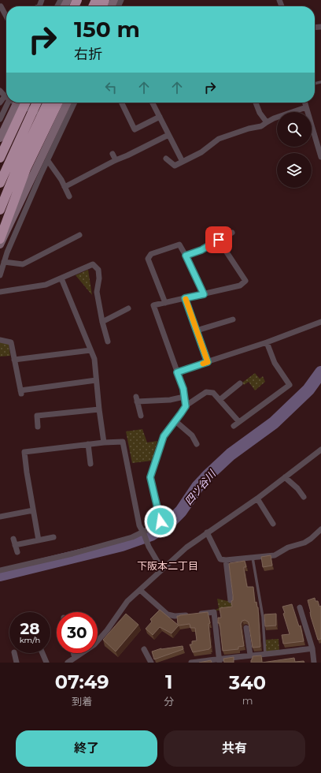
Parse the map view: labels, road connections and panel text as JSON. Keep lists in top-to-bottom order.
{
  "districts": ["下阪本二丁目"],
  "water": ["四ツ谷川"],
  "page": {
    "turn": ["150 m", "右折"],
    "speed": "28 km/h",
    "limit": "30",
    "eta": [
      "07:49",
      "到着",
      "1",
      "分",
      "340",
      "m"
    ],
    "buttons": ["終了", "共有"]
  }
}
